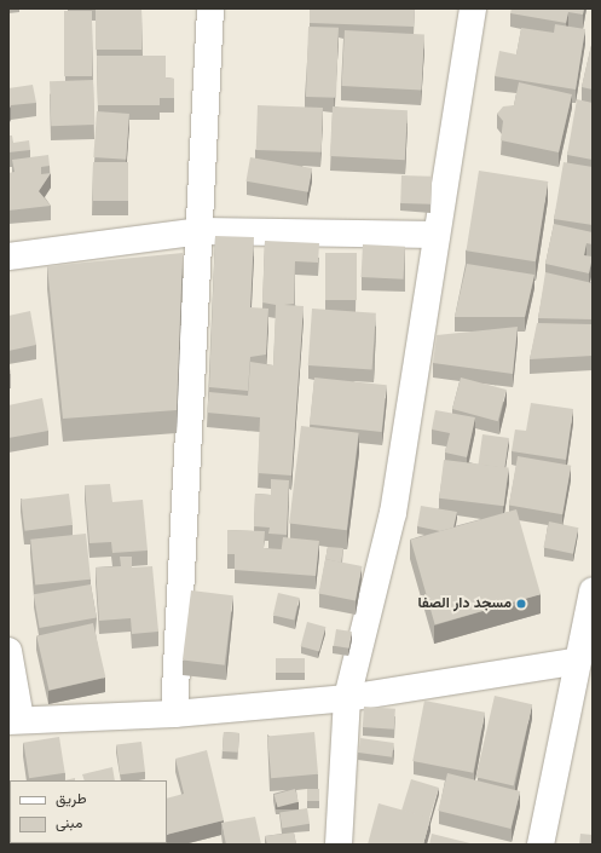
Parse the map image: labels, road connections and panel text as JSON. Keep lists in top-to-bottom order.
{
  "places": ["مسجد دار الصفا"],
  "legend": ["طريق", "مبنى"]
}
